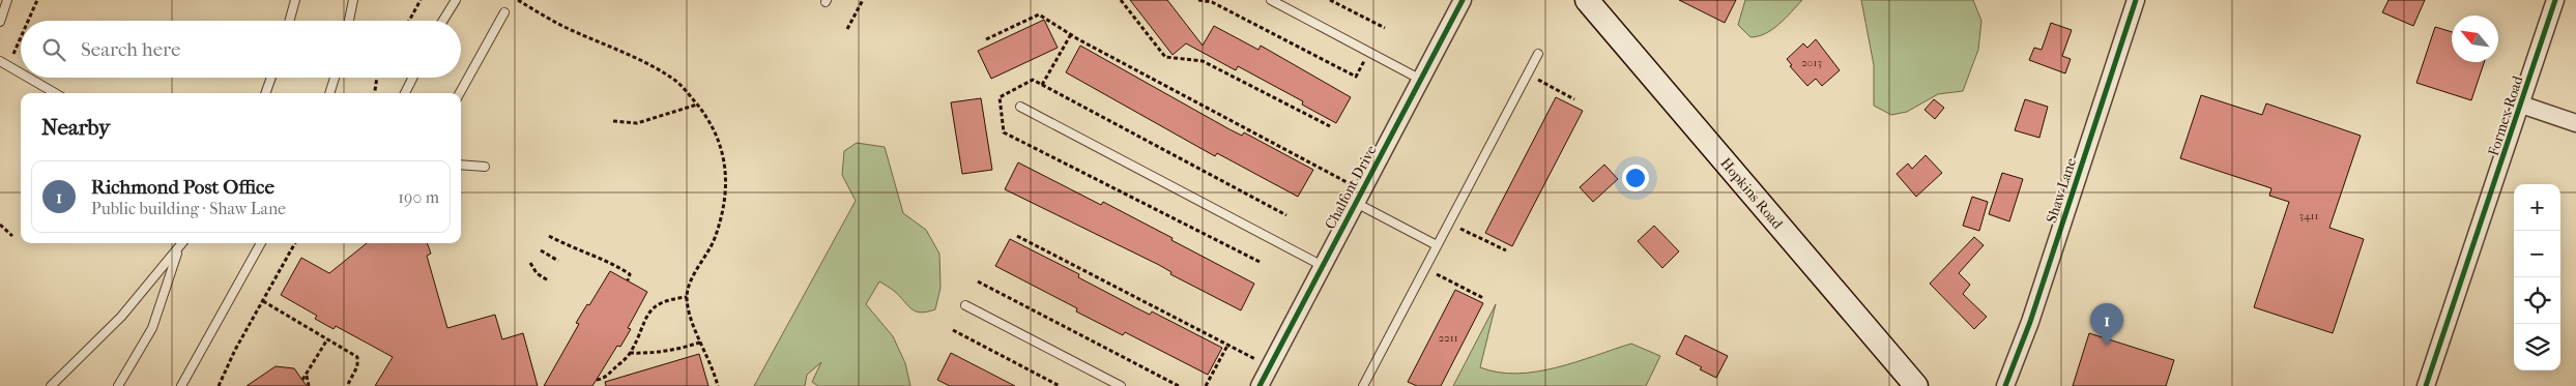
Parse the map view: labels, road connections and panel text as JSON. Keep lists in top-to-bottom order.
{
  "streets": {
    "main road": ["Hopkins Road"],
    "street": ["Formex Road", "Chalfont Drive", "Shaw Lane"]
  },
  "house_numbers": ["2013", "3411", "2211"],
  "north": "top left",
  "page": {
    "search": "Search here",
    "heading": "Nearby",
    "list": [
      {
        "mark": "1",
        "name": "Richmond Post Office",
        "note": "Public building · Shaw Lane",
        "value": "190 m"
      }
    ],
    "map_buttons": ["+", "−"],
    "pins": "1"
  }
}
